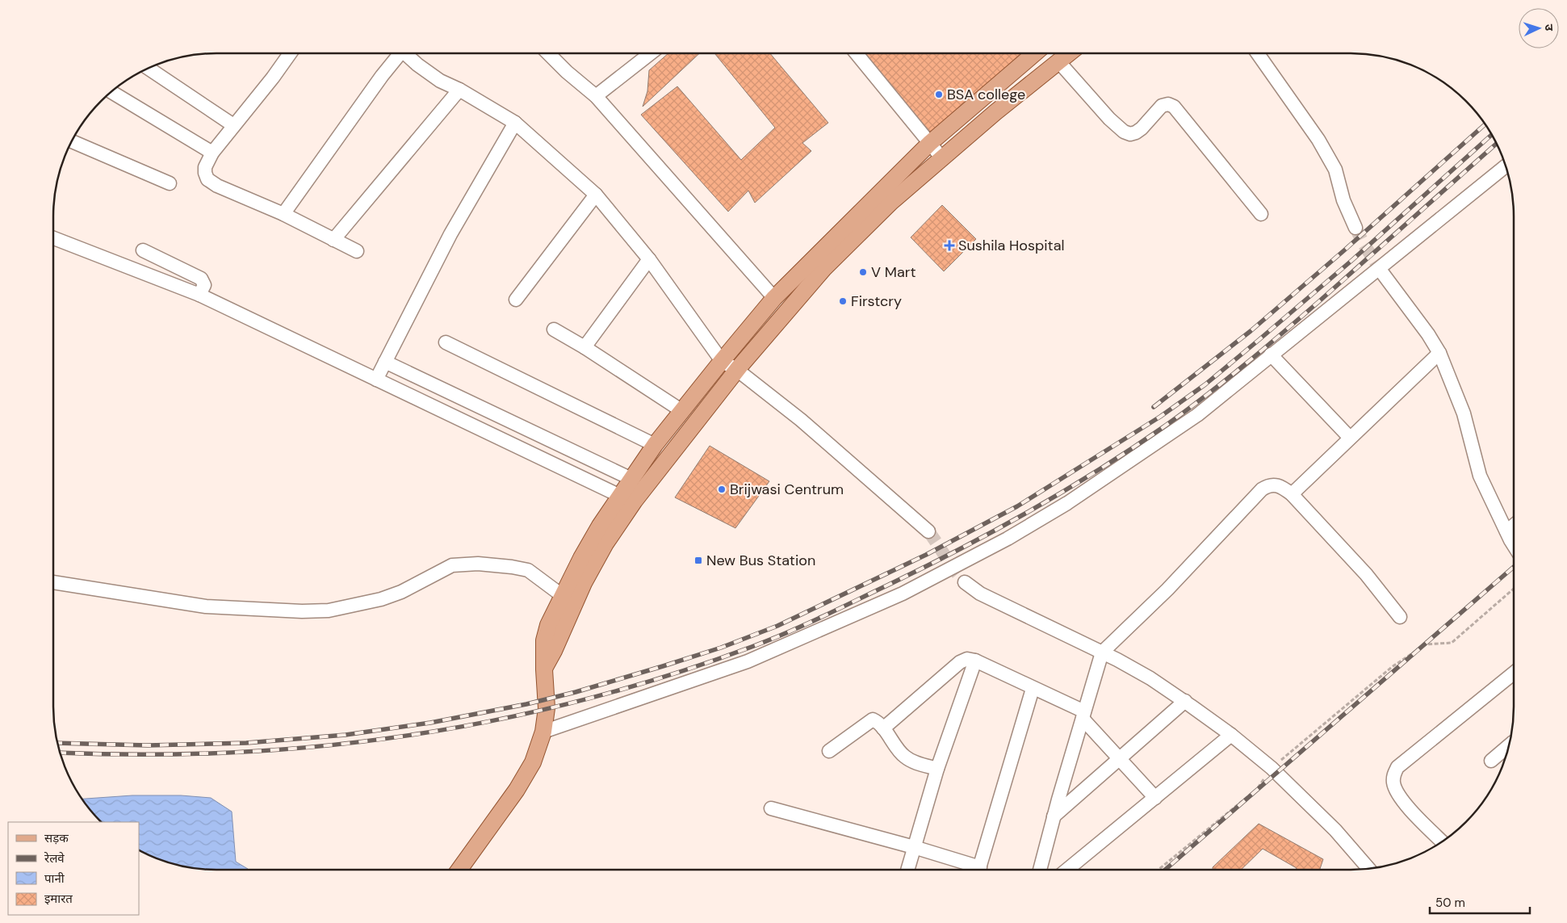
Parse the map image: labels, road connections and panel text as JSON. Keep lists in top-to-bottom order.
{
  "places": {
    "other": [
      "BSA college",
      "V Mart",
      "Firstcry",
      "Brijwasi Centrum"
    ],
    "health": ["Sushila Hospital"],
    "transit": ["New Bus Station"]
  },
  "legend": [
    "सड़क",
    "रेलवे",
    "पानी",
    "इमारत"
  ],
  "scale_bar": "50 m",
  "north": "right"
}
